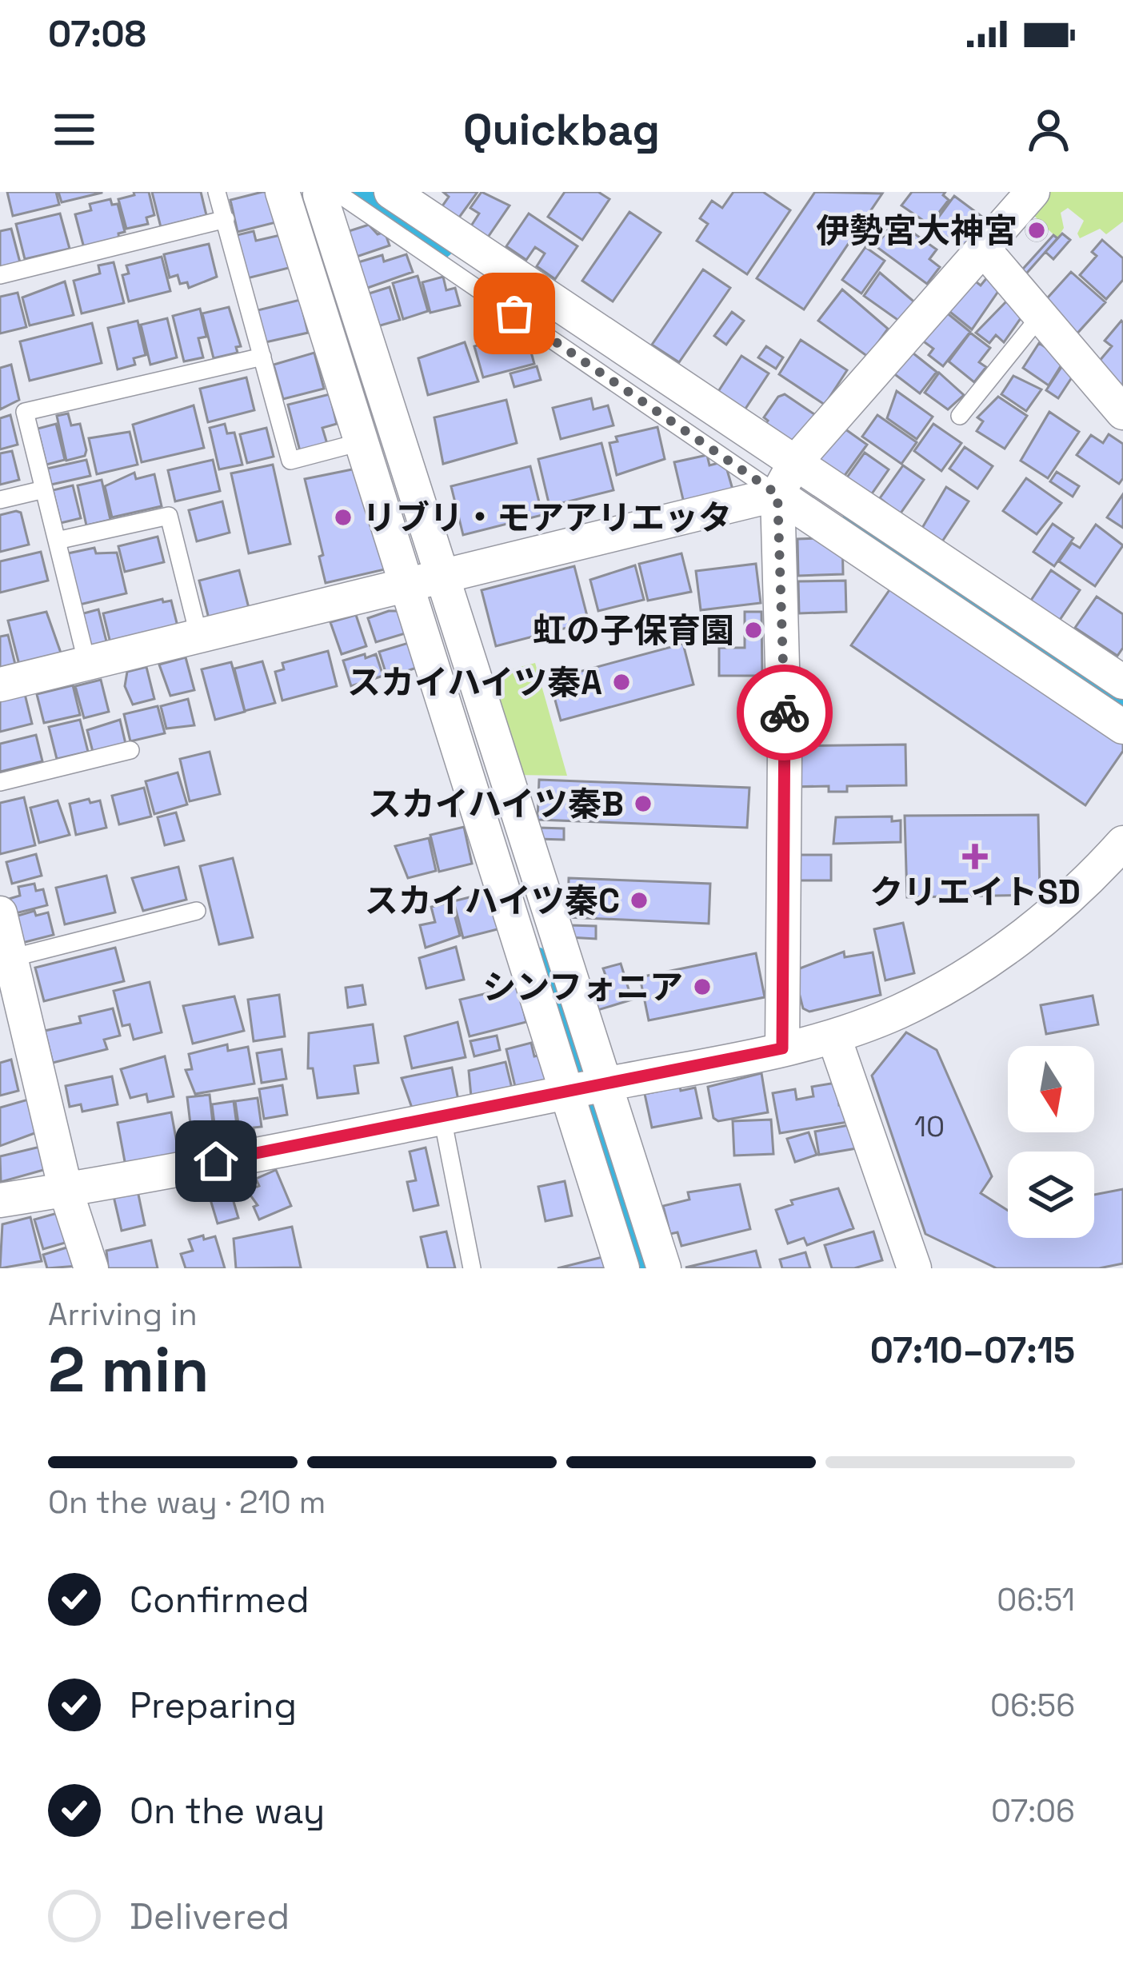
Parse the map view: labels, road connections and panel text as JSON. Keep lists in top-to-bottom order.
{
  "places": {
    "other": [
      "伊勢宮大神宮",
      "リブリ・モアアリエッタ",
      "虹の子保育園",
      "スカイハイツ秦A",
      "スカイハイツ秦B",
      "スカイハイツ秦C",
      "シンフォニア"
    ],
    "health": ["クリエイトSD"]
  },
  "house_numbers": ["10"],
  "north": "bottom",
  "page": {
    "status": "07:08",
    "header": "Quickbag",
    "heading": ["2 min", "Arriving in", "07:10–07:15"],
    "bar": "On the way · 210 m",
    "list": [
      ["Confirmed", "06:51"],
      ["Preparing", "06:56"],
      ["On the way", "07:06"],
      "Delivered"
    ]
  }
}
